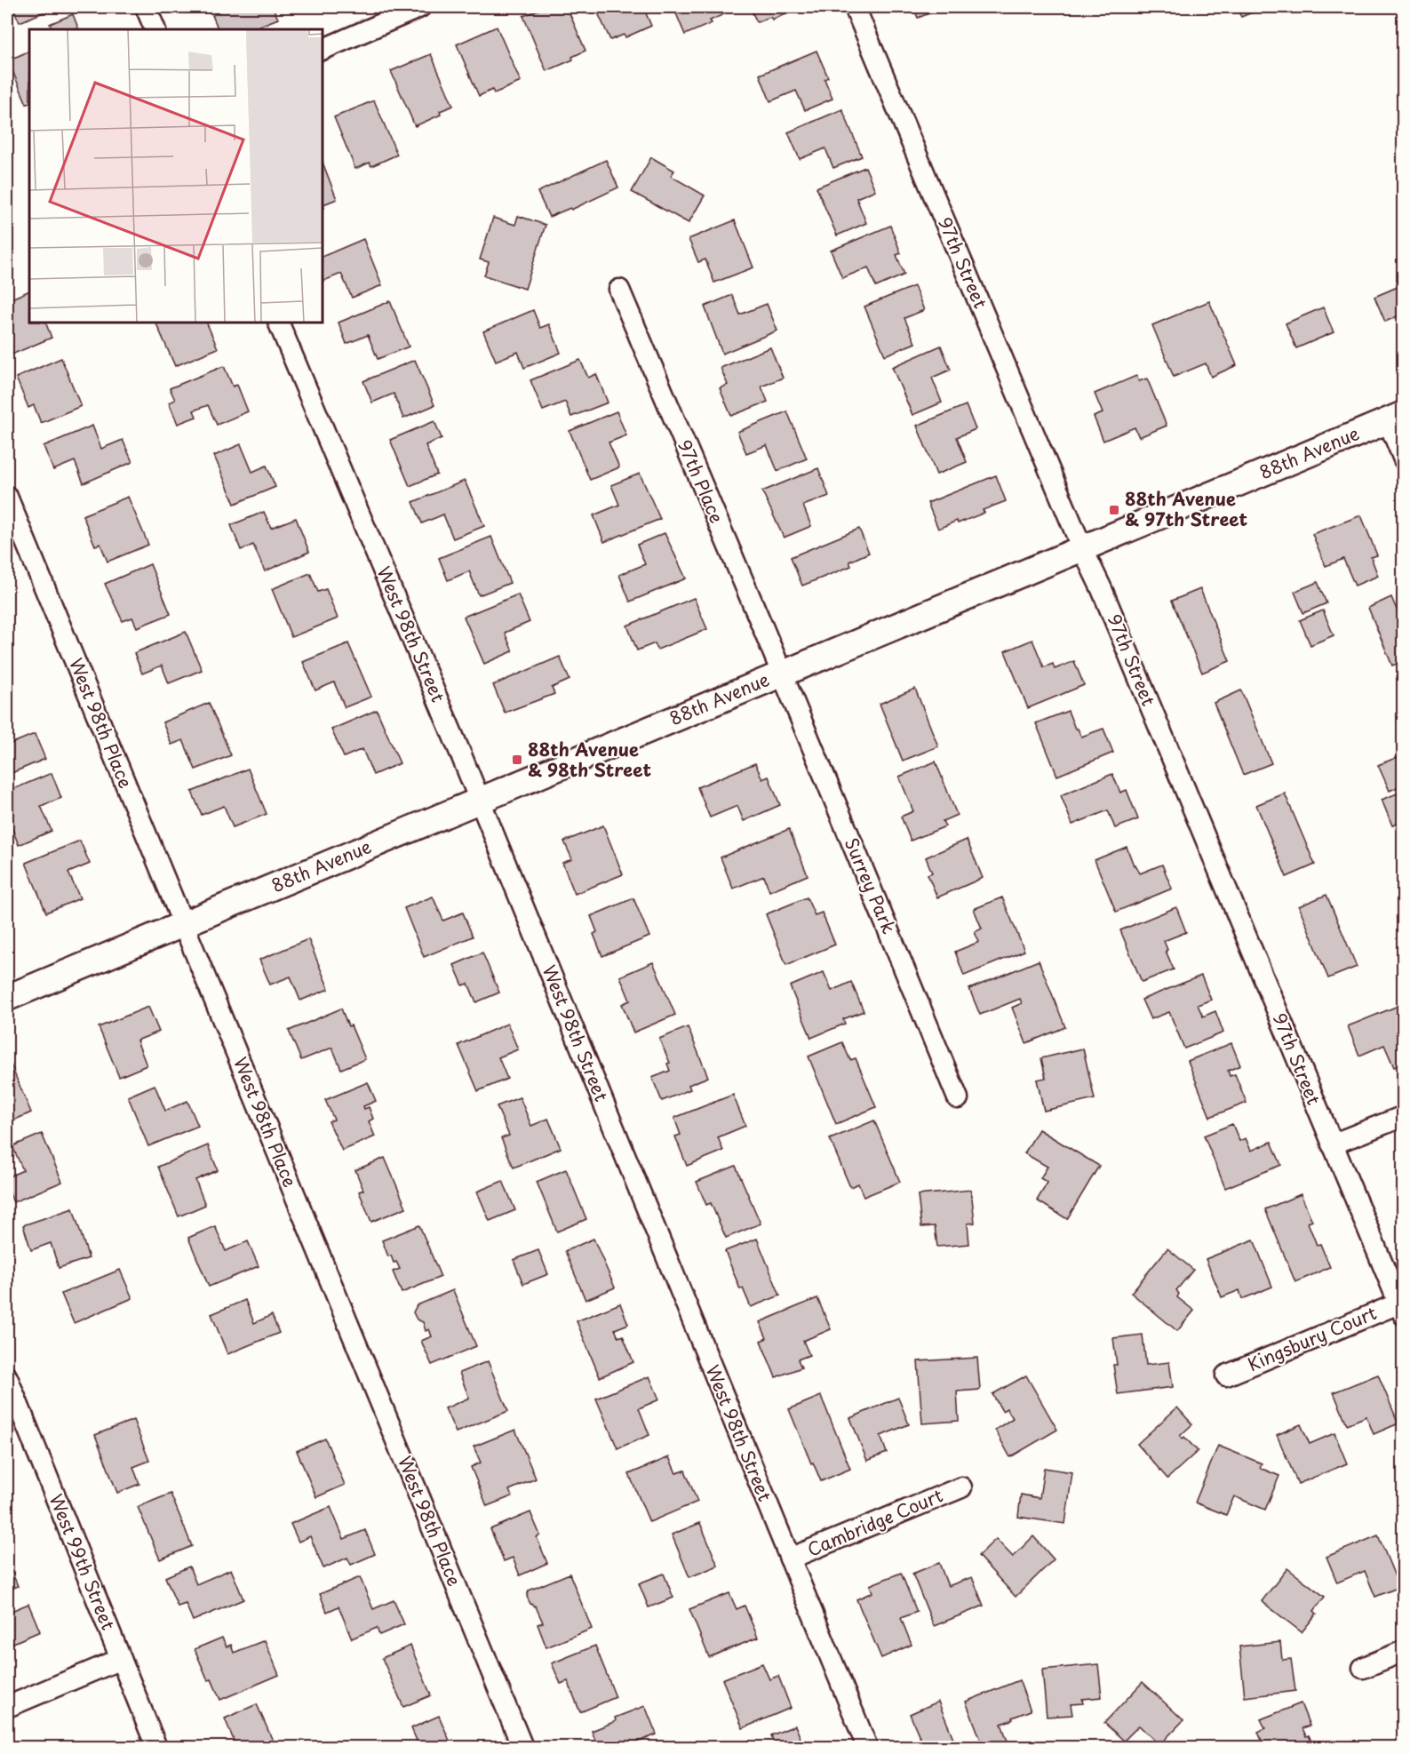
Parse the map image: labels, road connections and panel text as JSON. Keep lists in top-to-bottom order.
{
  "streets": {
    "street": [
      "97th Street",
      "88th Avenue",
      "97th Place",
      "West 98th Street",
      "West 98th Place",
      "Surrey Park",
      "Kingsbury Court",
      "Cambridge Court",
      "West 99th Street"
    ]
  },
  "crossings": [
    ["97th Street", "88th Avenue"],
    ["97th Street", "Kingsbury Court"],
    ["88th Avenue", "97th Place"],
    ["88th Avenue", "West 98th Street"],
    ["88th Avenue", "West 98th Place"],
    ["88th Avenue", "Surrey Park"],
    ["97th Place", "Surrey Park"],
    ["West 98th Street", "Cambridge Court"]
  ],
  "places": {
    "transit": ["88th Avenue & 97th Street", "88th Avenue & 98th Street"]
  }
}
